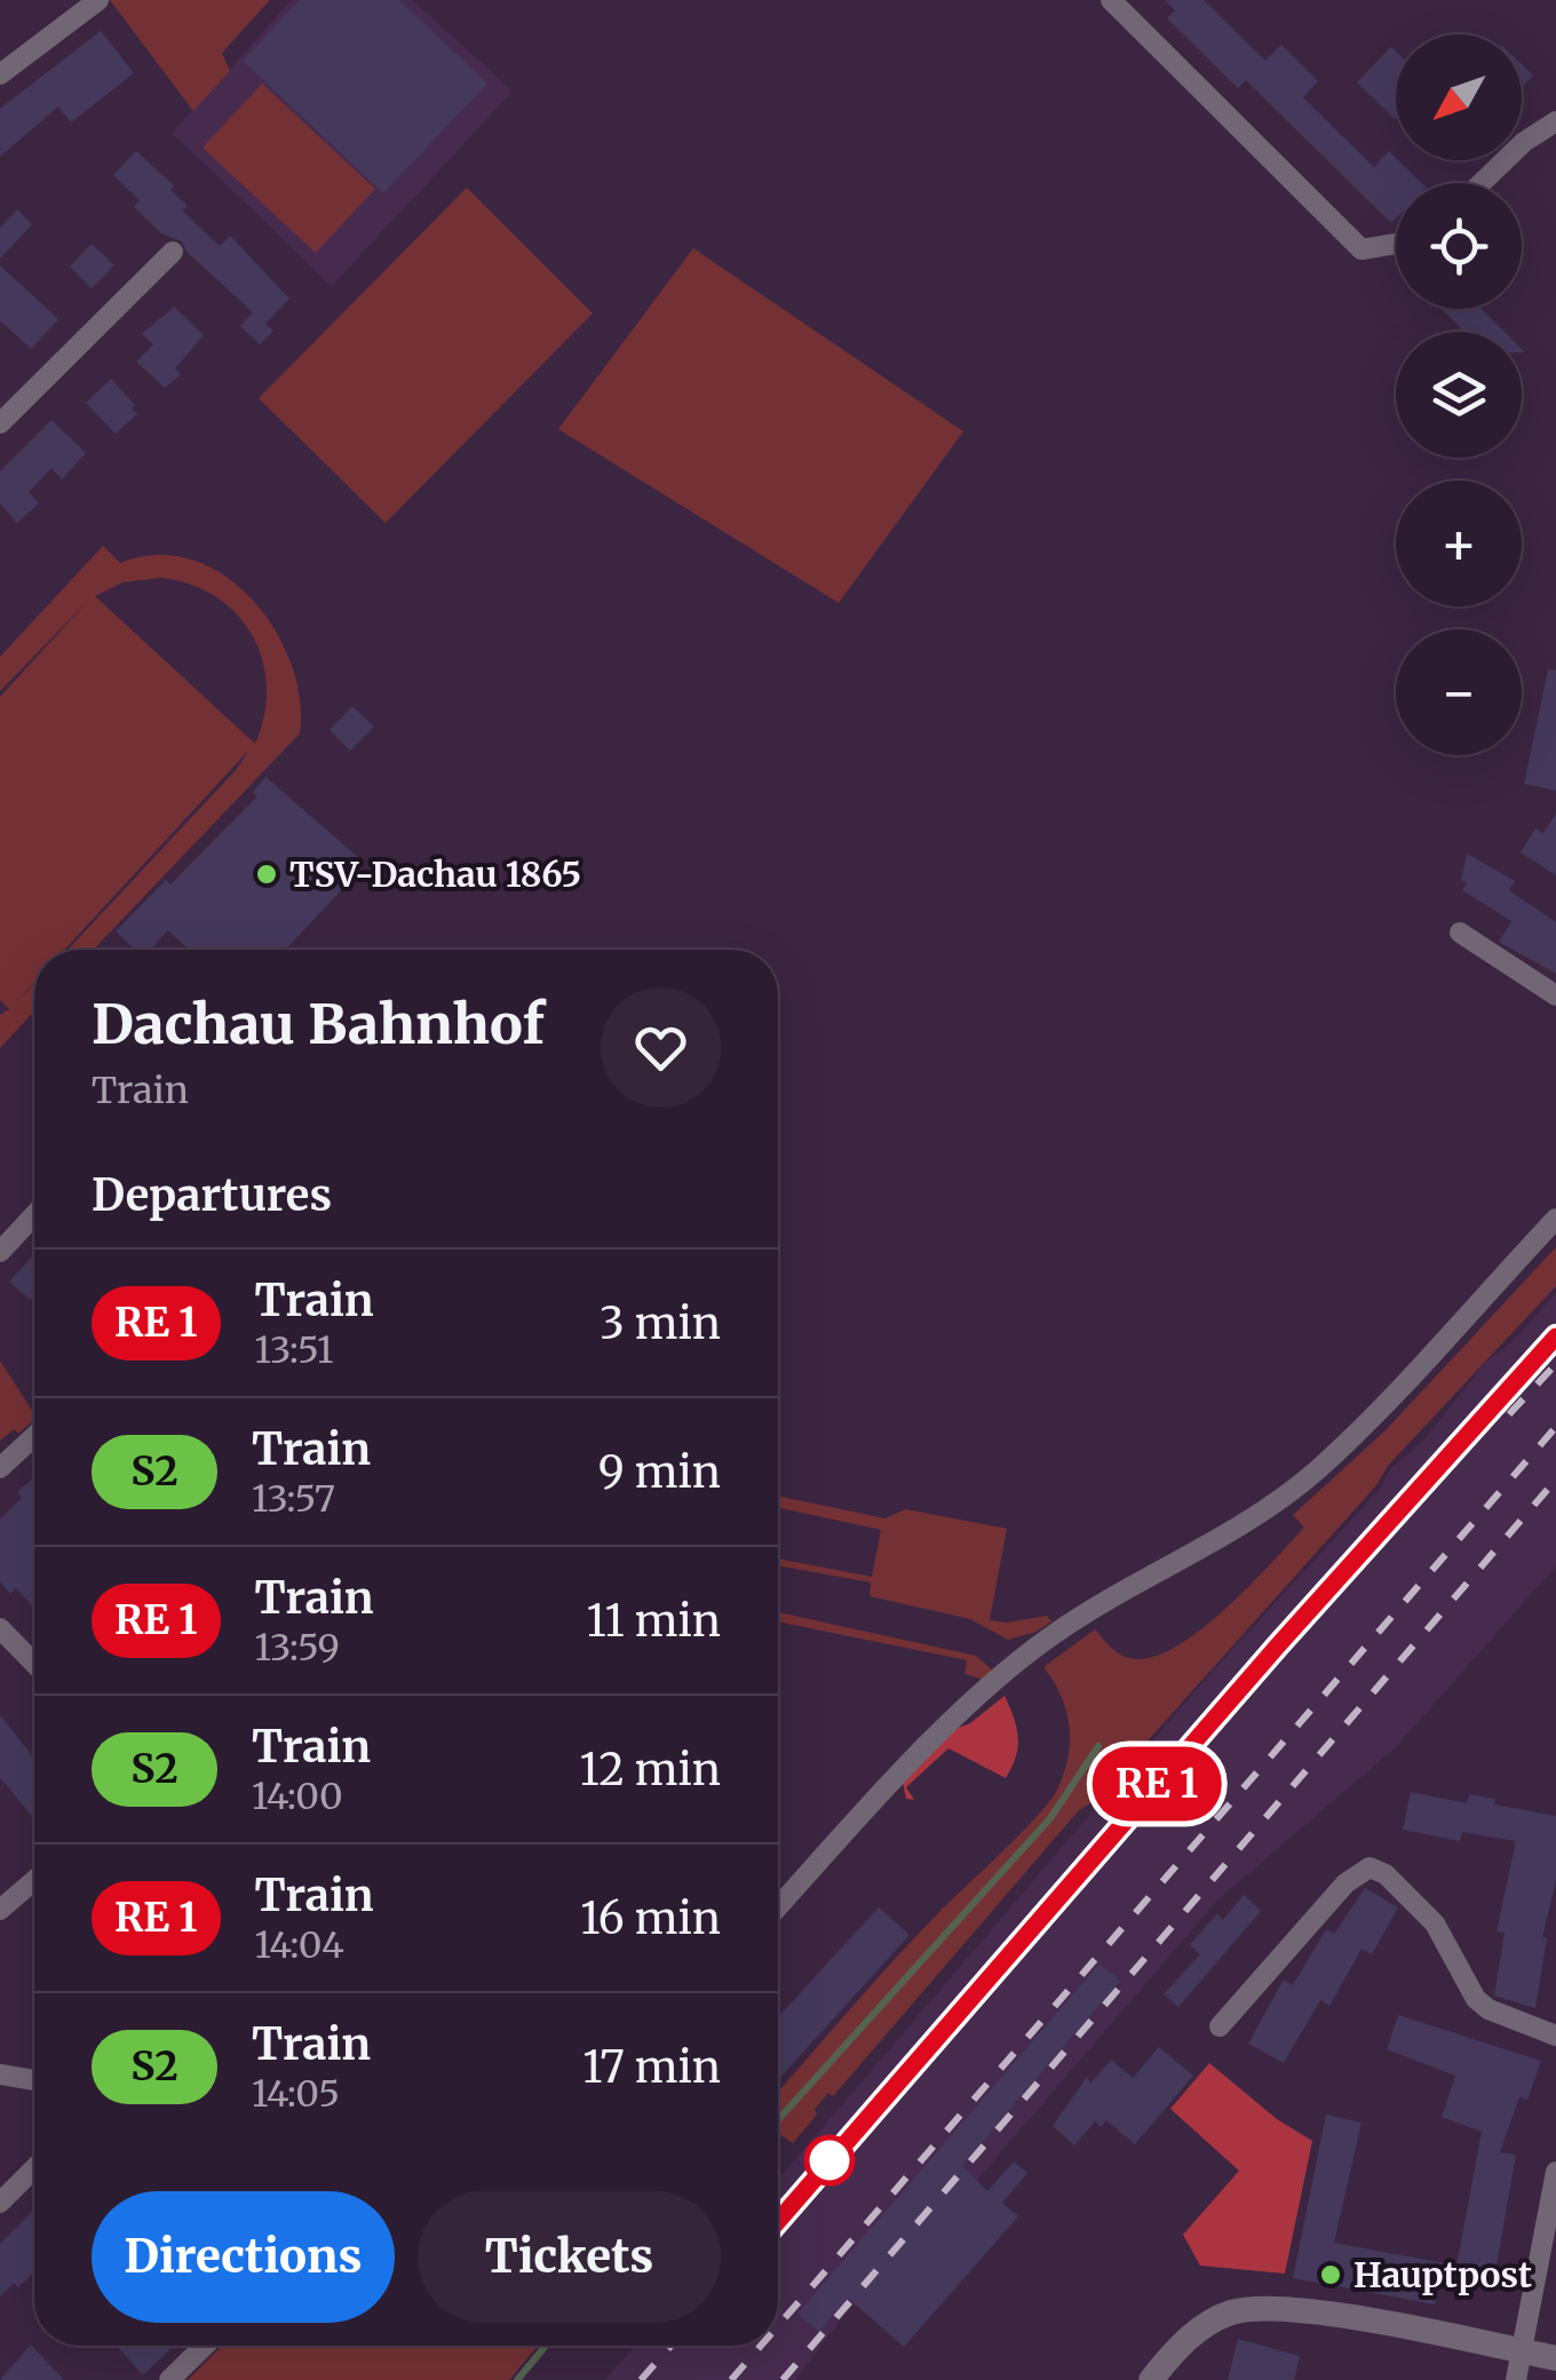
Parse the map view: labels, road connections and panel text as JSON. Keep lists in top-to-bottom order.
{
  "places": ["TSV-Dachau 1865", "Hauptpost"],
  "north": "bottom left",
  "page": {
    "on_map": "RE 1",
    "map_buttons": ["+", "−"],
    "heading": [
      ["Dachau Bahnhof", "Train"],
      "Departures"
    ],
    "list": [
      {
        "mark": "RE 1",
        "name": "Train",
        "note": "13:51",
        "value": "3 min"
      },
      {
        "mark": "S2",
        "name": "Train",
        "note": "13:57",
        "value": "9 min"
      },
      {
        "mark": "RE 1",
        "name": "Train",
        "note": "13:59",
        "value": "11 min"
      },
      {
        "mark": "S2",
        "name": "Train",
        "note": "14:00",
        "value": "12 min"
      },
      {
        "mark": "RE 1",
        "name": "Train",
        "note": "14:04",
        "value": "16 min"
      },
      {
        "mark": "S2",
        "name": "Train",
        "note": "14:05",
        "value": "17 min"
      }
    ],
    "buttons": ["Directions", "Tickets"]
  }
}
